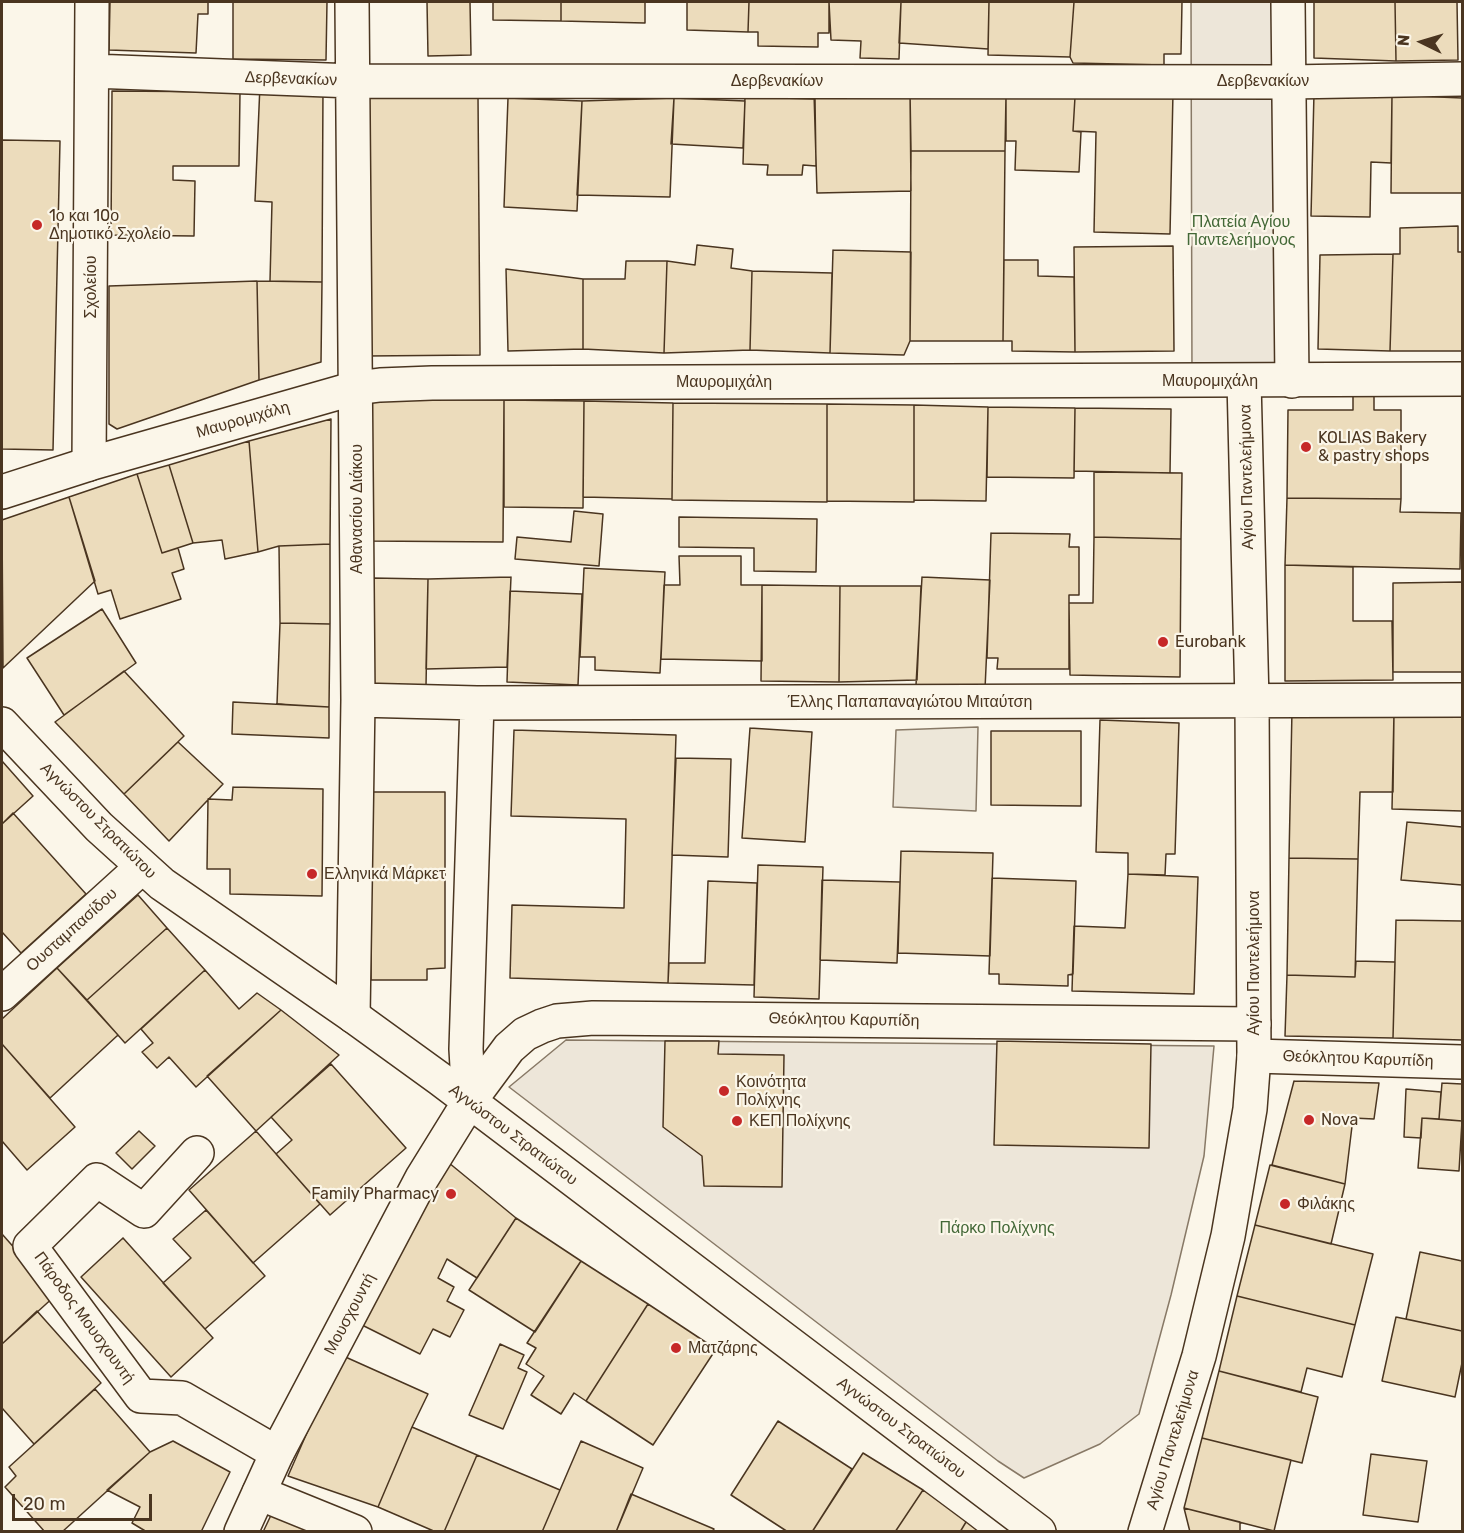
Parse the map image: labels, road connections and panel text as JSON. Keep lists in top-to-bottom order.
{
  "streets": {
    "street": [
      "Δερβενακίων",
      "Σχολείου",
      "Μαυρομιχάλη",
      "Αγίου Παντελεήμονα",
      "Αθανασίου Διάκου",
      "Έλλης Παπαπαναγιώτου Μιταύτση",
      "Αγνώστου Στρατιώτου",
      "Ουσταμπασίδου",
      "Θεόκλητου Καρυπίδη",
      "Μουσχουντή",
      "Πάροδος Μουσχουντή"
    ]
  },
  "crossings": [
    ["Δερβενακίων", "Σχολείου"],
    ["Δερβενακίων", "Αθανασίου Διάκου"],
    ["Σχολείου", "Μαυρομιχάλη"],
    ["Μαυρομιχάλη", "Αγίου Παντελεήμονα"],
    ["Μαυρομιχάλη", "Αθανασίου Διάκου"],
    ["Αγίου Παντελεήμονα", "Έλλης Παπαπαναγιώτου Μιταύτση"],
    ["Αγίου Παντελεήμονα", "Θεόκλητου Καρυπίδη"],
    ["Αθανασίου Διάκου", "Έλλης Παπαπαναγιώτου Μιταύτση"],
    ["Αθανασίου Διάκου", "Αγνώστου Στρατιώτου"],
    ["Αγνώστου Στρατιώτου", "Ουσταμπασίδου"],
    ["Αγνώστου Στρατιώτου", "Θεόκλητου Καρυπίδη"],
    ["Αγνώστου Στρατιώτου", "Μουσχουντή"],
    ["Θεόκλητου Καρυπίδη", "Μουσχουντή"],
    ["Μουσχουντή", "Πάροδος Μουσχουντή"]
  ],
  "parks": ["Πλατεία Αγίου Παντελεήμονος", "Πάρκο Πολίχνης"],
  "places": [
    "1ο και 10ο Δημοτικό Σχολείο",
    "KOLIAS Bakery & pastry shops",
    "Eurobank",
    "Ελληνικά Μάρκετ",
    "Κοινότητα Πολίχνης",
    "Nova",
    "ΚΕΠ Πολίχνης",
    "Family Pharmacy",
    "Φιλάκης",
    "Ματζάρης"
  ],
  "scale_bar": "20 m",
  "north": "left"
}
